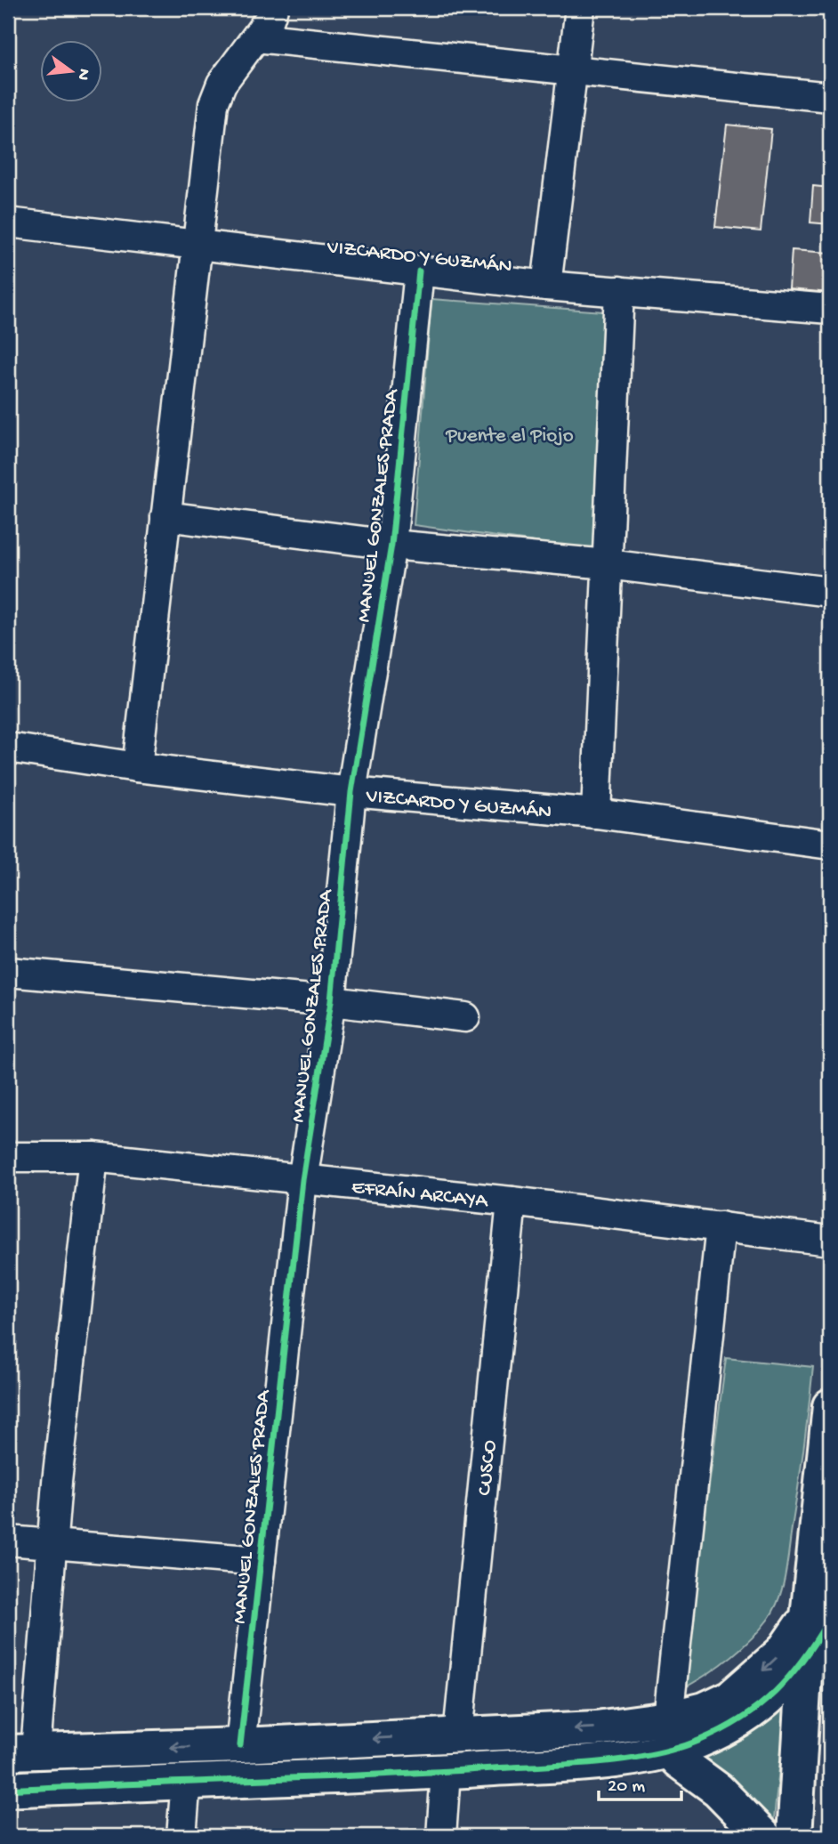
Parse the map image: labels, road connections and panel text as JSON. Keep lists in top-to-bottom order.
{
  "streets": {
    "street": [
      "VIZCARDO Y GUZMÁN",
      "MANUEL GONZALES PRADA",
      "EFRAÍN ARCAYA",
      "CUSCO"
    ]
  },
  "crossings": [
    ["VIZCARDO Y GUZMÁN", "MANUEL GONZALES PRADA"],
    ["MANUEL GONZALES PRADA", "EFRAÍN ARCAYA"],
    ["EFRAÍN ARCAYA", "CUSCO"]
  ],
  "parks": ["Puente el Piojo"],
  "scale_bar": "20 m",
  "north": "right"
}
